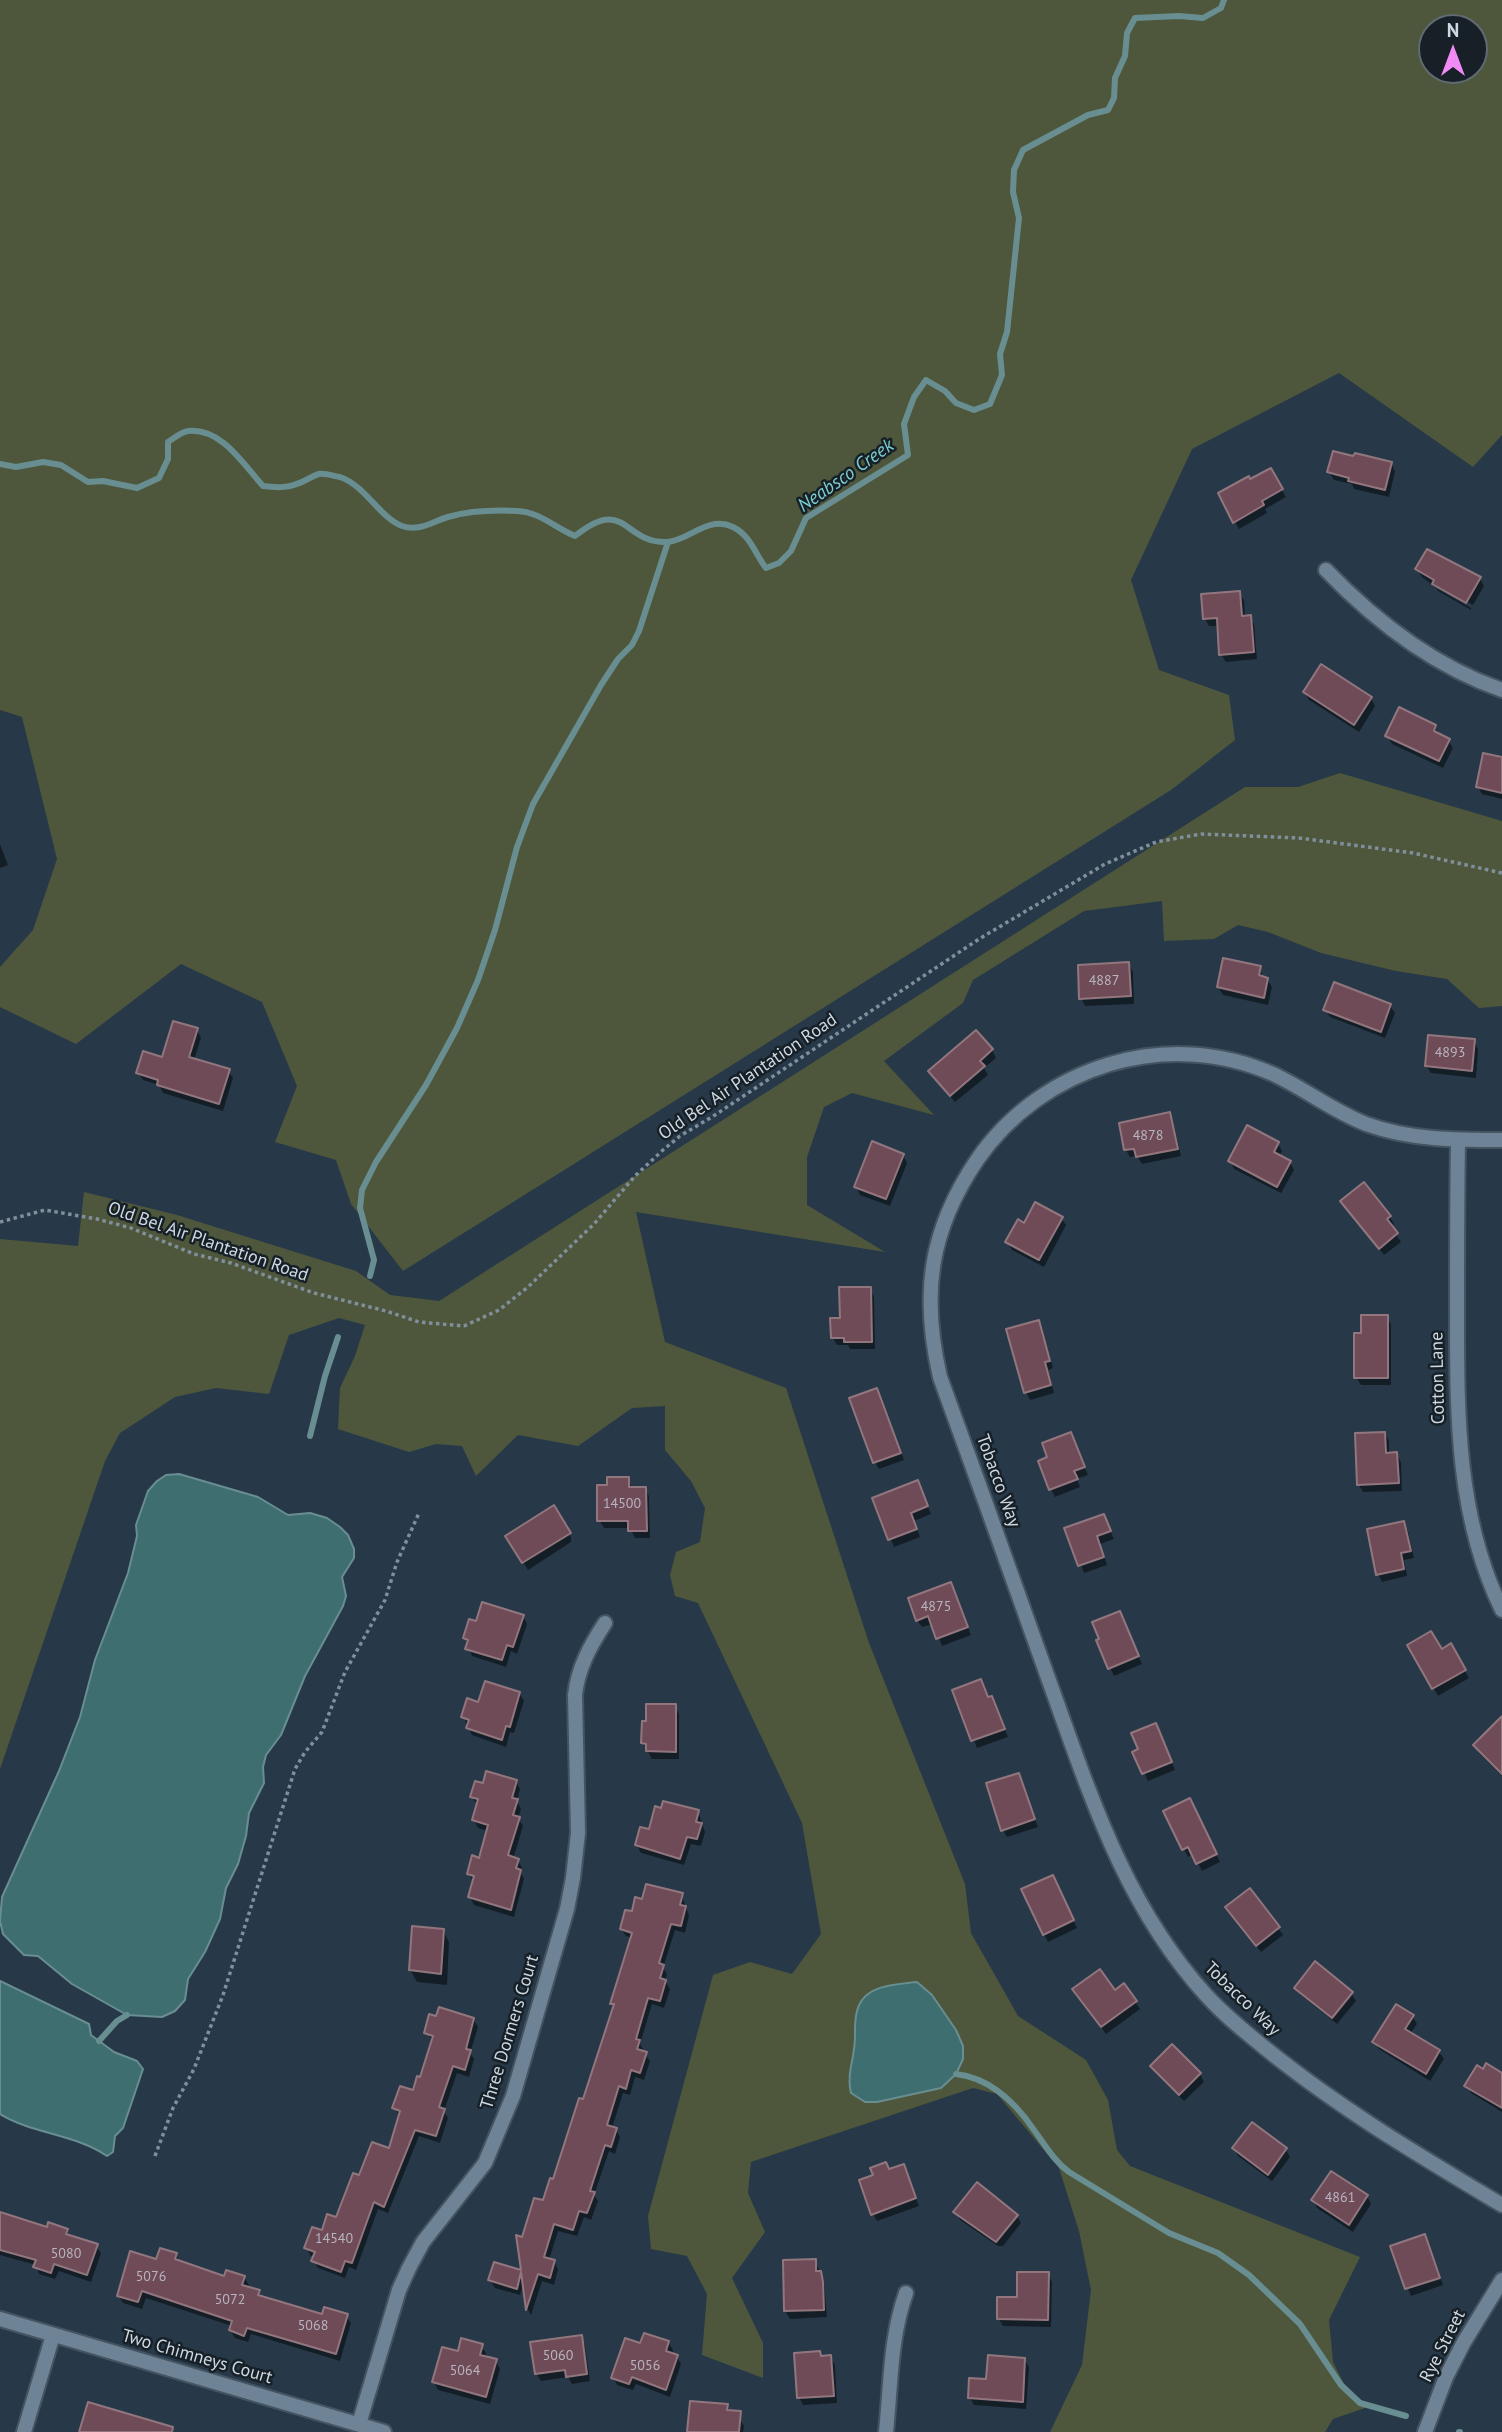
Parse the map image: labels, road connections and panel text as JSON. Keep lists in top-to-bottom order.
{
  "streets": {
    "street": [
      "Cotton Lane",
      "Tobacco Way",
      "Three Dormers Court",
      "Rye Street",
      "Two Chimneys Court"
    ],
    "path": ["Old Bel Air Plantation Road"]
  },
  "crossings": [
    ["Cotton Lane", "Tobacco Way"],
    ["Three Dormers Court", "Two Chimneys Court"]
  ],
  "water": ["Neabsco Creek"],
  "house_numbers": [
    "4887",
    "4893",
    "4878",
    "14500",
    "4875",
    "4861",
    "14540",
    "5080",
    "5076",
    "5072",
    "5068",
    "5060",
    "5056",
    "5064"
  ],
  "north": "top"
}
